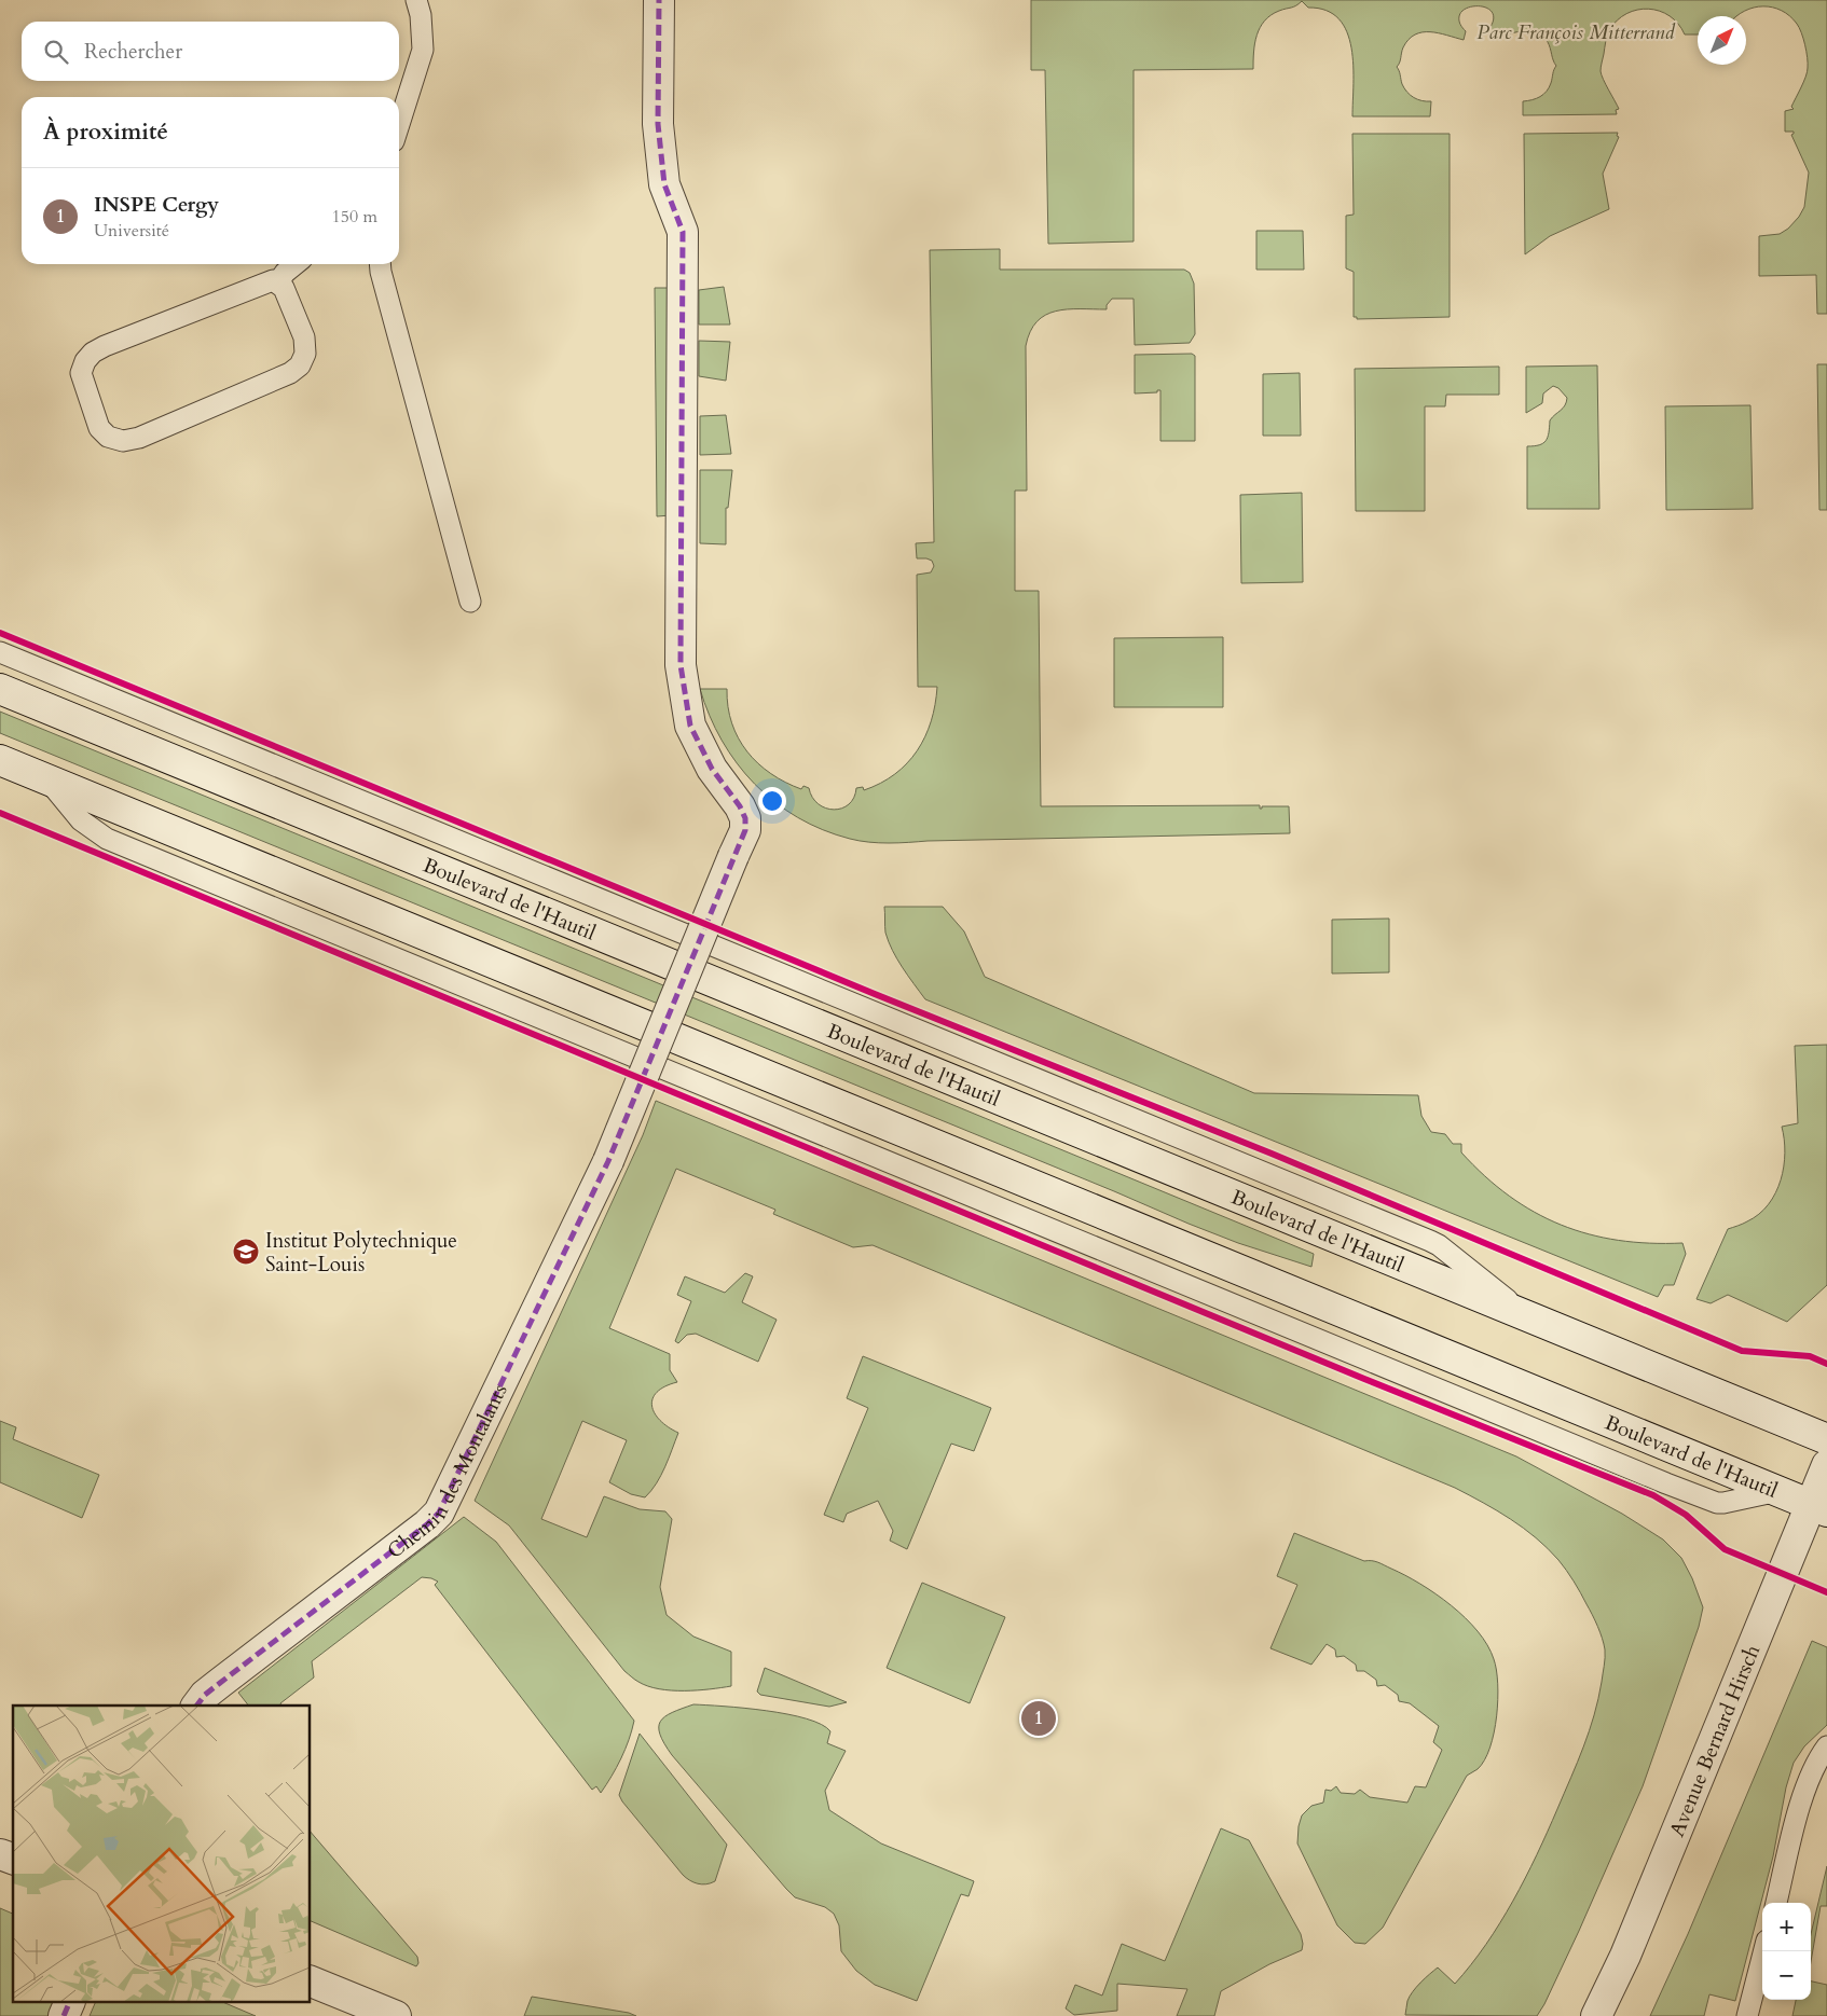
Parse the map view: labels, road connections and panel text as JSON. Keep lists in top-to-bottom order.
{
  "streets": {
    "main road": ["Boulevard de l'Hautil", "Chemin des Montalants", "Avenue Bernard Hirsch"]
  },
  "crossings": [
    ["Boulevard de l'Hautil", "Avenue Bernard Hirsch"]
  ],
  "parks": ["Parc François Mitterrand"],
  "places": {
    "school or university": ["Institut Polytechnique Saint-Louis"]
  },
  "north": "top right",
  "page": {
    "search": "Rechercher",
    "heading": "À proximité",
    "list": [
      {
        "mark": "1",
        "name": "INSPE Cergy",
        "note": "Université",
        "value": "150 m"
      }
    ],
    "pins": "1",
    "map_buttons": ["+", "−"]
  }
}
